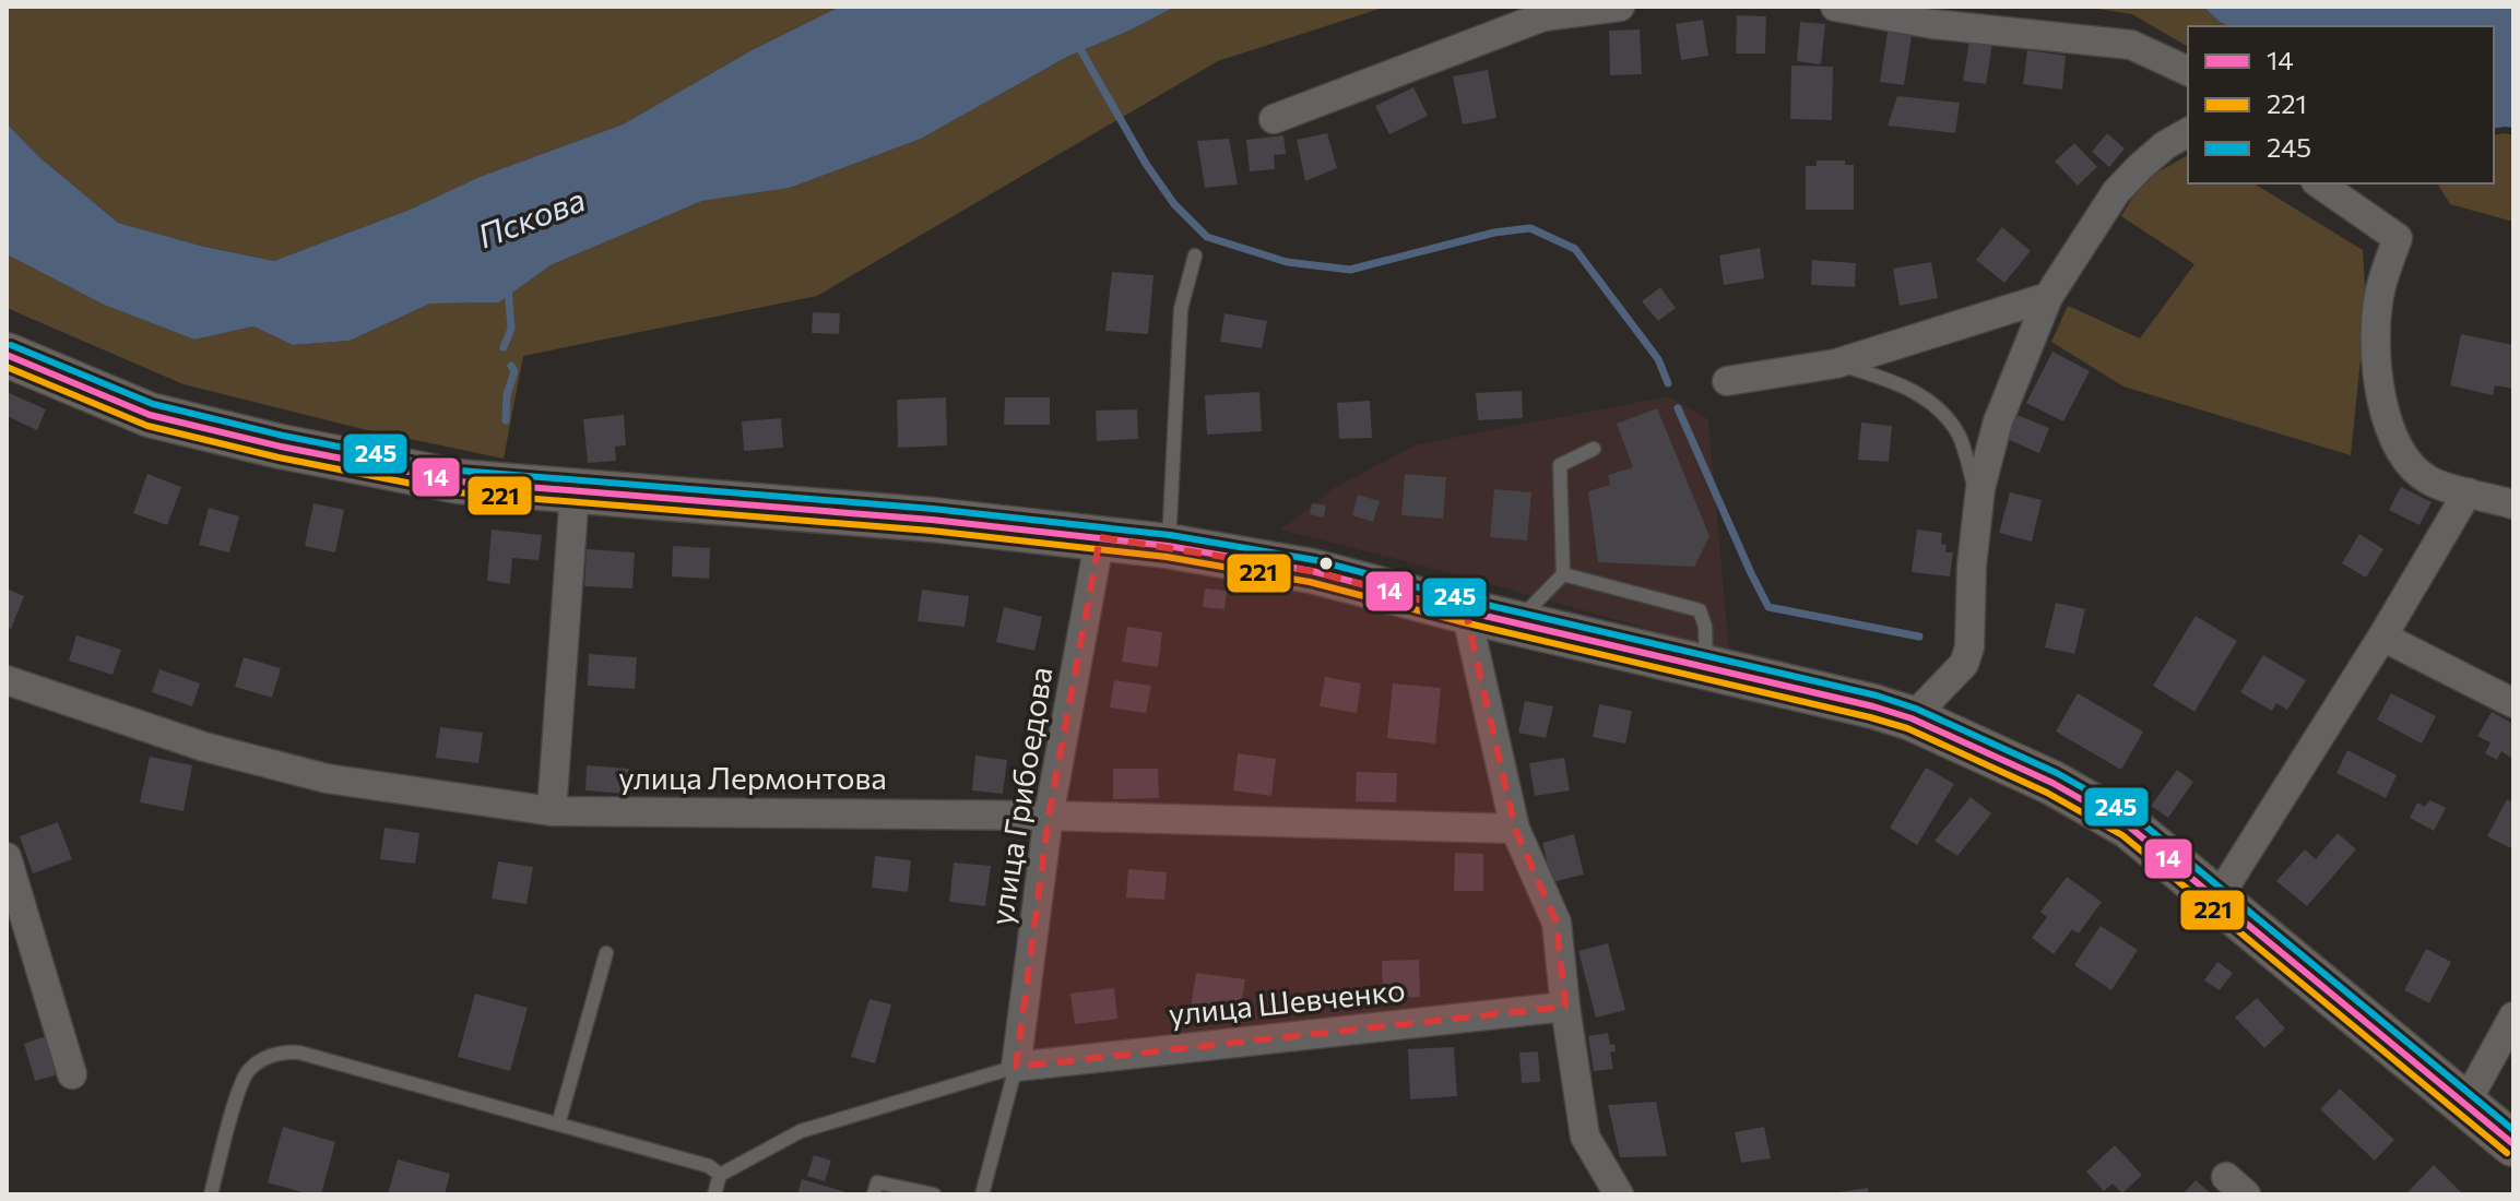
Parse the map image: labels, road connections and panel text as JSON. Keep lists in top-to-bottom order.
{
  "streets": {
    "street": ["улица Лермонтова", "улица Грибоедова", "улица Шевченко"]
  },
  "crossings": [
    ["улица Лермонтова", "улица Грибоедова"],
    ["улица Грибоедова", "улица Шевченко"]
  ],
  "water": ["Пскова"],
  "lines": ["transit line 245", "transit line 14", "transit line 221"],
  "legend": ["14", "221", "245"]
}
